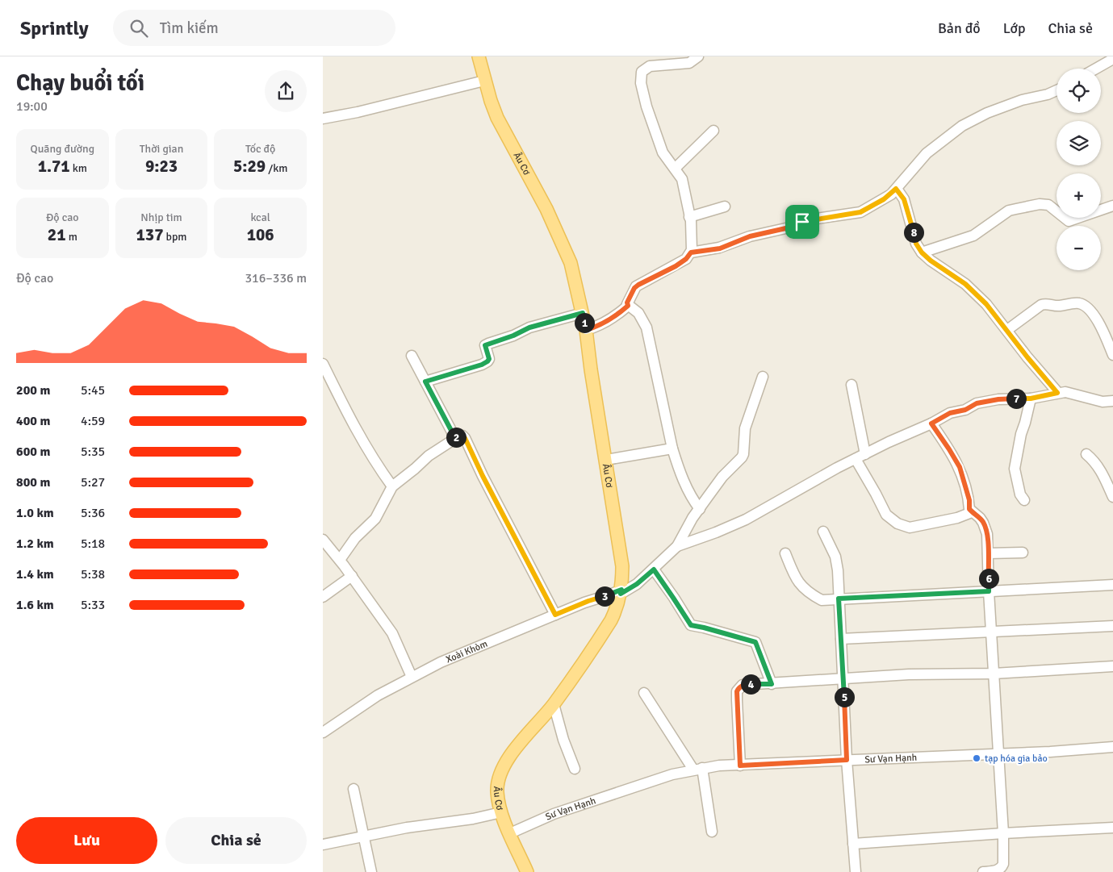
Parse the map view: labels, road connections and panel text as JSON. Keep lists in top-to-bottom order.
{
  "streets": {
    "main road": ["Âu Cơ"],
    "street": ["Xoài Khòm", "Sư Vạn Hạnh"]
  },
  "crossings": [
    ["Âu Cơ", "Xoài Khòm"],
    ["Âu Cơ", "Sư Vạn Hạnh"]
  ],
  "places": ["tạp hóa gia bảo"],
  "page": {
    "header": "Sprintly",
    "search": "Tìm kiếm",
    "nav": ["Bản đồ", "Lớp", "Chia sẻ"],
    "heading": ["Chạy buổi tối", "19:00"],
    "map_buttons": ["+", "−"],
    "stats": [
      ["Quãng đường", "1.71 km"],
      ["Thời gian", "9:23"],
      ["Tốc độ", "5:29 /km"],
      ["Độ cao", "21 m"],
      ["Nhịp tim", "137 bpm"],
      ["kcal", "106"]
    ],
    "pins": [
      "8",
      "1",
      "7",
      "2",
      "6",
      "3",
      "4",
      "5"
    ],
    "chart": ["Độ cao", "316–336 m"],
    "list": [
      {
        "name": "200 m",
        "note": "5:45"
      },
      {
        "name": "400 m",
        "note": "4:59"
      },
      {
        "name": "600 m",
        "note": "5:35"
      },
      {
        "name": "800 m",
        "note": "5:27"
      },
      {
        "name": "1.0 km",
        "note": "5:36"
      },
      {
        "name": "1.2 km",
        "note": "5:18"
      },
      {
        "name": "1.4 km",
        "note": "5:38"
      },
      {
        "name": "1.6 km",
        "note": "5:33"
      }
    ],
    "buttons": ["Lưu", "Chia sẻ"]
  }
}
